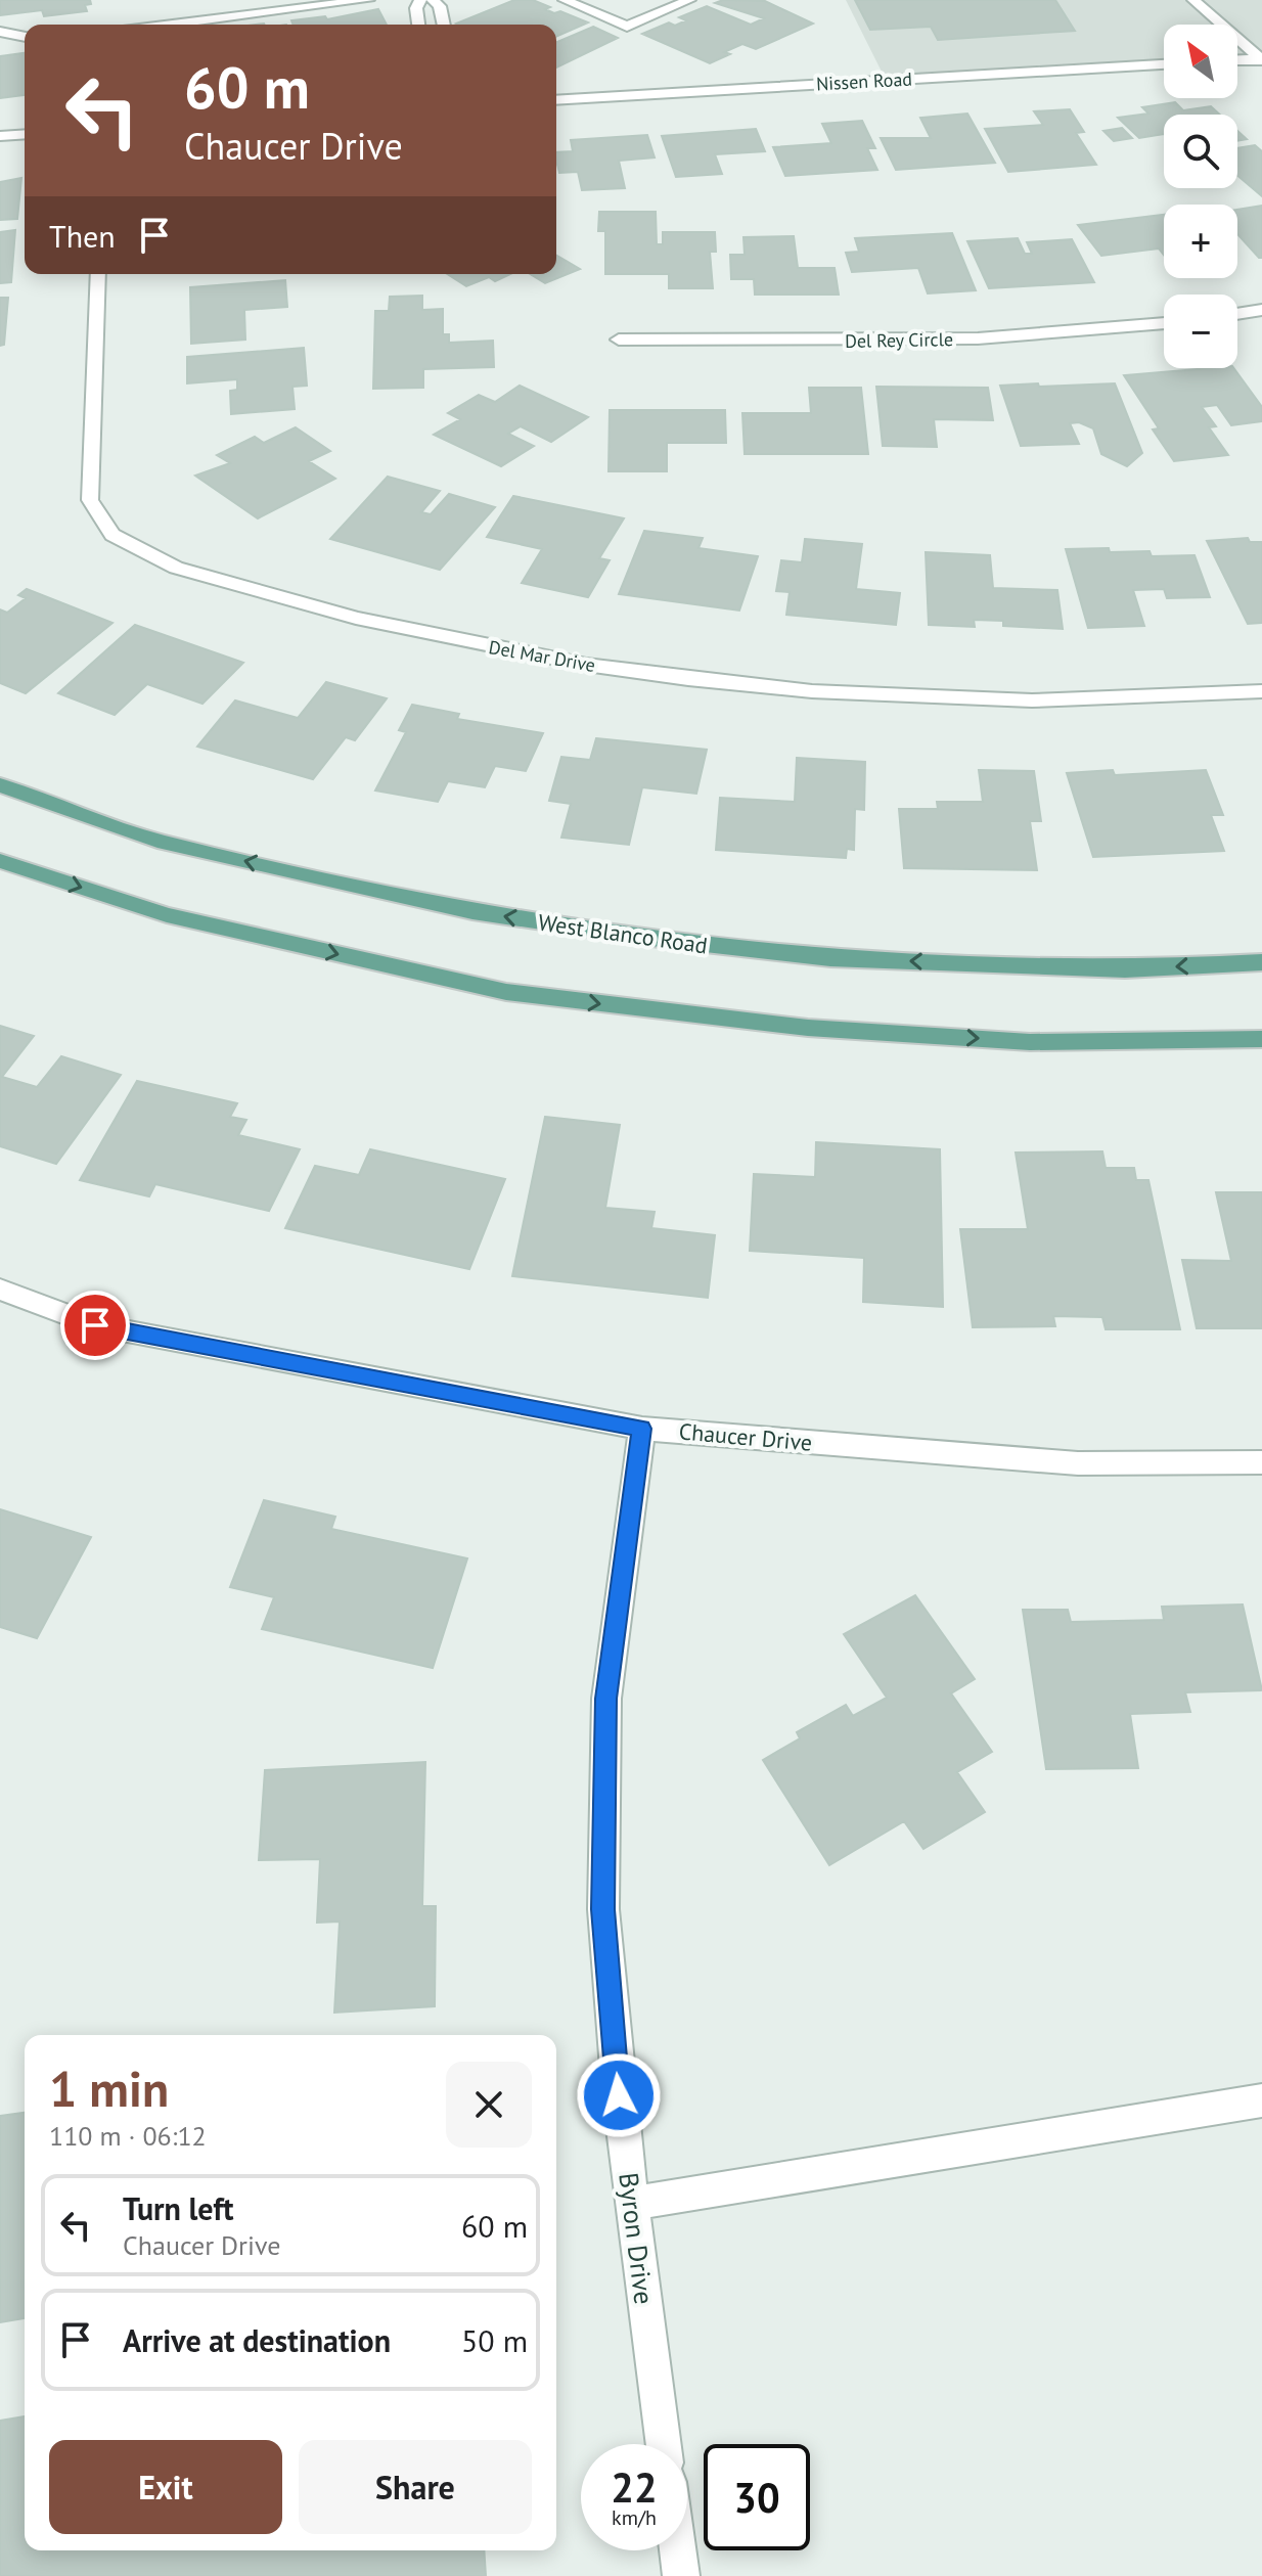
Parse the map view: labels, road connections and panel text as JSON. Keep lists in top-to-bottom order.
{
  "streets": {
    "main road": ["West Blanco Road"],
    "street": [
      "Nissen Road",
      "Del Rey Circle",
      "Del Mar Drive",
      "Chaucer Drive",
      "Byron Drive"
    ]
  },
  "crossings": [
    ["Chaucer Drive", "Byron Drive"]
  ],
  "north": "top left",
  "page": {
    "map_buttons": ["+", "−"],
    "turn": ["60 m", "Chaucer Drive"],
    "then": "Then",
    "heading": ["1 min", "110 m · 06:12"],
    "list": [
      {
        "name": "Turn left",
        "note": "Chaucer Drive",
        "value": "60 m"
      },
      {
        "name": "Arrive at destination",
        "value": "50 m"
      }
    ],
    "buttons": ["Exit", "Share"],
    "speed": "22 km/h",
    "limit": "30"
  }
}
